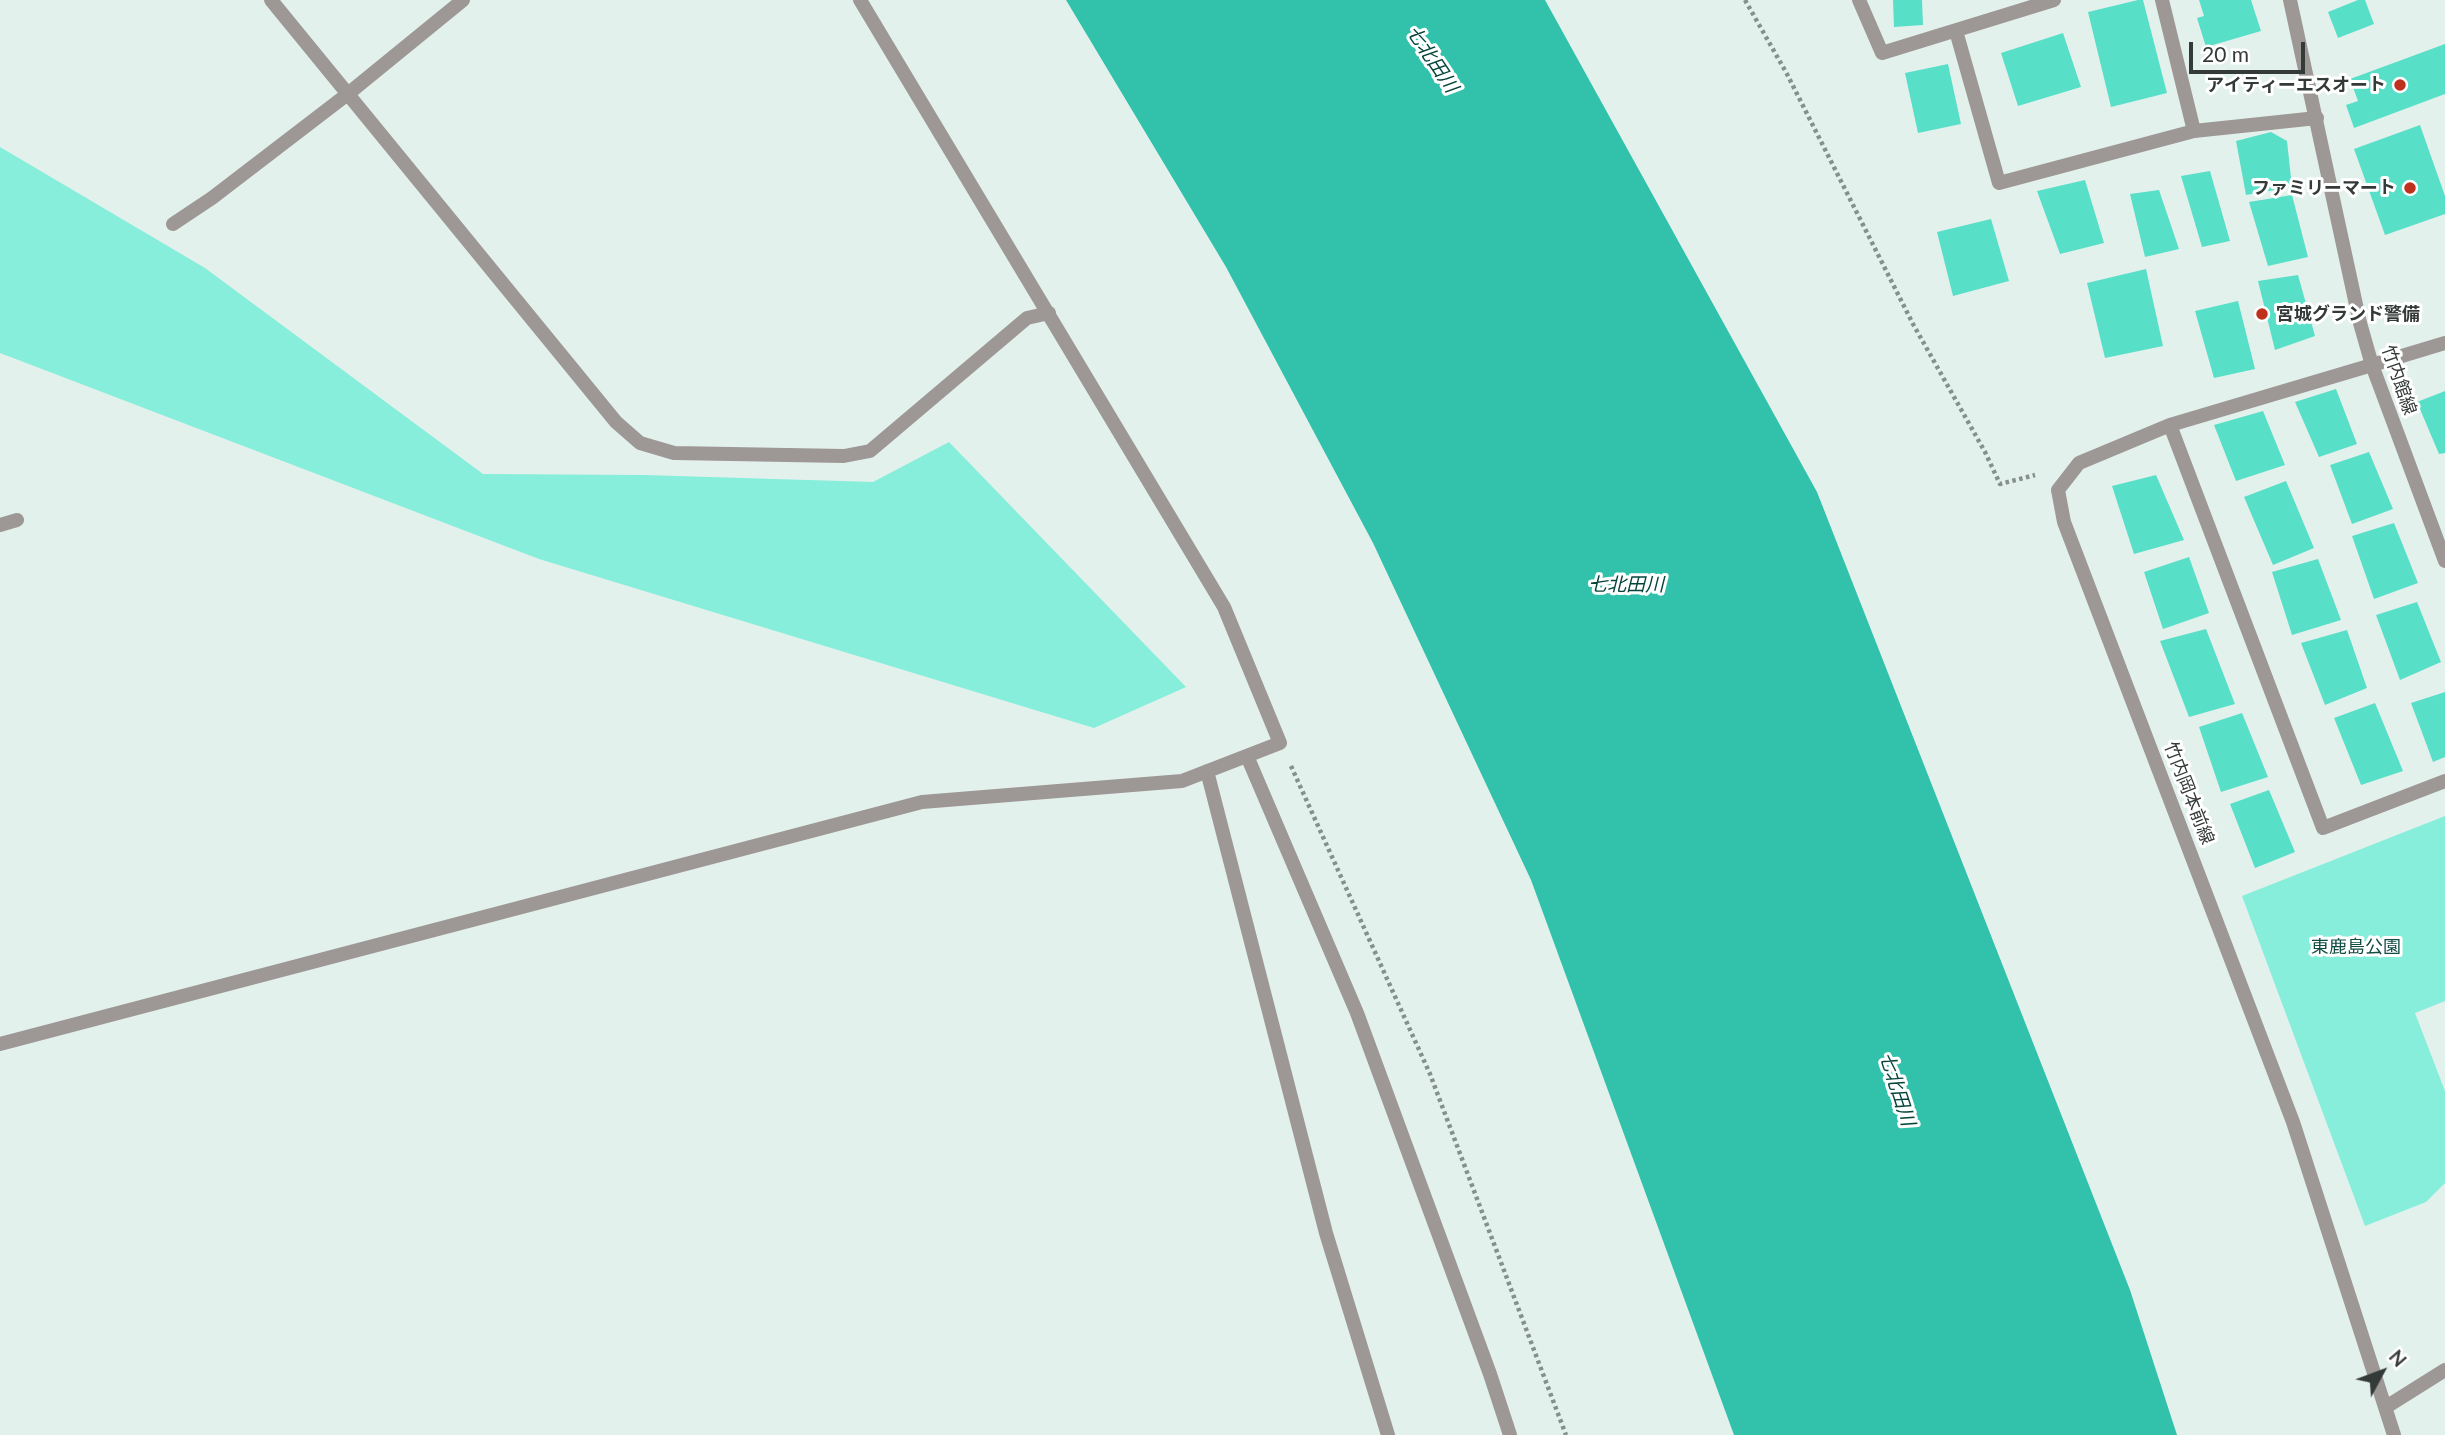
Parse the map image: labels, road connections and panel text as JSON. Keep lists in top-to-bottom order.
{
  "streets": {
    "street": ["竹内館線", "竹内岡本前線"]
  },
  "water": ["七北田川"],
  "parks": ["東鹿島公園"],
  "places": ["アイティーエスオート", "ファミリーマート", "宮城グランド警備"],
  "scale_bar": "20 m",
  "north": "top right"
}
